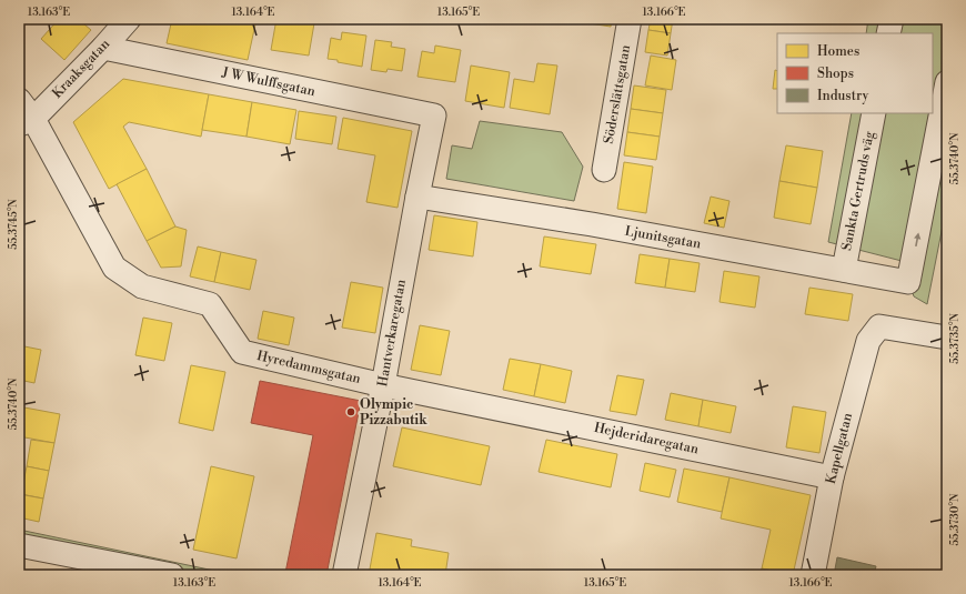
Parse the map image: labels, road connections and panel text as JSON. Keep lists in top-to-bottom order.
{
  "streets": {
    "street": [
      "Kraaksgatan",
      "J W Wulffsgatan",
      "Söderslättsgatan",
      "Sankta Gertruds väg",
      "Ljunitsgatan",
      "Hantverkaregatan",
      "Hyredammsgatan",
      "Hejderidaregatan",
      "Kapellgatan"
    ]
  },
  "crossings": [
    ["Kraaksgatan", "J W Wulffsgatan"],
    ["Kraaksgatan", "Hyredammsgatan"],
    ["J W Wulffsgatan", "Hantverkaregatan"],
    ["Sankta Gertruds väg", "Ljunitsgatan"],
    ["Ljunitsgatan", "Hantverkaregatan"],
    ["Hantverkaregatan", "Hyredammsgatan"],
    ["Hantverkaregatan", "Hejderidaregatan"],
    ["Hyredammsgatan", "Hejderidaregatan"],
    ["Hejderidaregatan", "Kapellgatan"]
  ],
  "places": ["Olympic Pizzabutik"],
  "legend": ["Homes", "Shops", "Industry"],
  "coordinates": [
    "13.163°E",
    "13.164°E",
    "13.165°E",
    "13.166°E",
    "55.3740°N",
    "55.3745°N",
    "55.3735°N",
    "55.3730°N"
  ]
}
